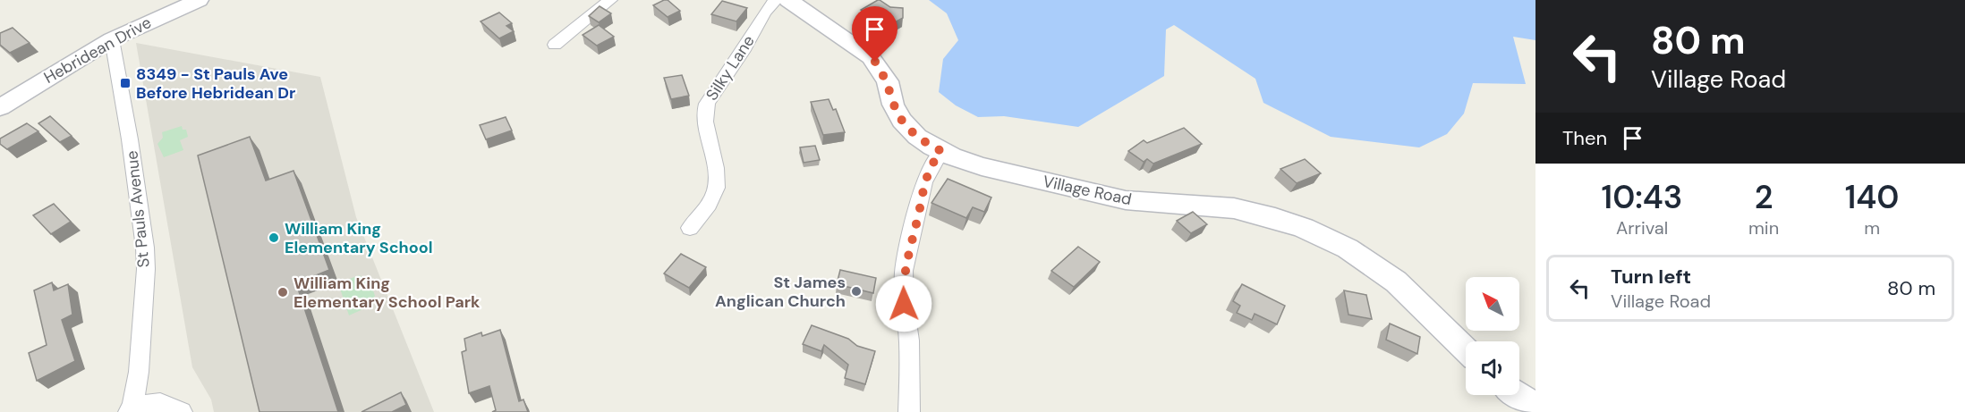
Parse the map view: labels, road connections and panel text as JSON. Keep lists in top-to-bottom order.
{
  "streets": {
    "street": [
      "Hebridean Drive",
      "Silky Lane",
      "Village Road",
      "St Pauls Avenue"
    ]
  },
  "crossings": [
    ["Hebridean Drive", "St Pauls Avenue"]
  ],
  "places": {
    "transit": ["8349 - St Pauls Ave Before Hebridean Dr"],
    "other": ["William King Elementary School", "St James Anglican Church", "William King Elementary School Park"]
  },
  "north": "top left",
  "page": {
    "turn": ["80 m", "Village Road"],
    "then": "Then",
    "eta": [
      "10:43",
      "Arrival",
      "2",
      "min",
      "140",
      "m"
    ],
    "list": [
      {
        "name": "Turn left",
        "note": "Village Road",
        "value": "80 m"
      }
    ]
  }
}
